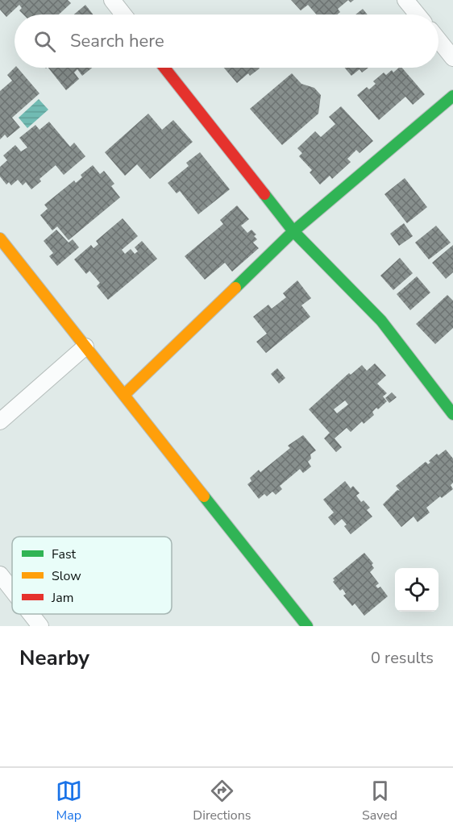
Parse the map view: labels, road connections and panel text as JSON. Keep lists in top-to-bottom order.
{
  "legend": ["Fast", "Slow", "Jam"],
  "page": {
    "search": "Search here",
    "heading": ["Nearby", "0 results"],
    "nav": ["Map", "Directions", "Saved"]
  }
}
